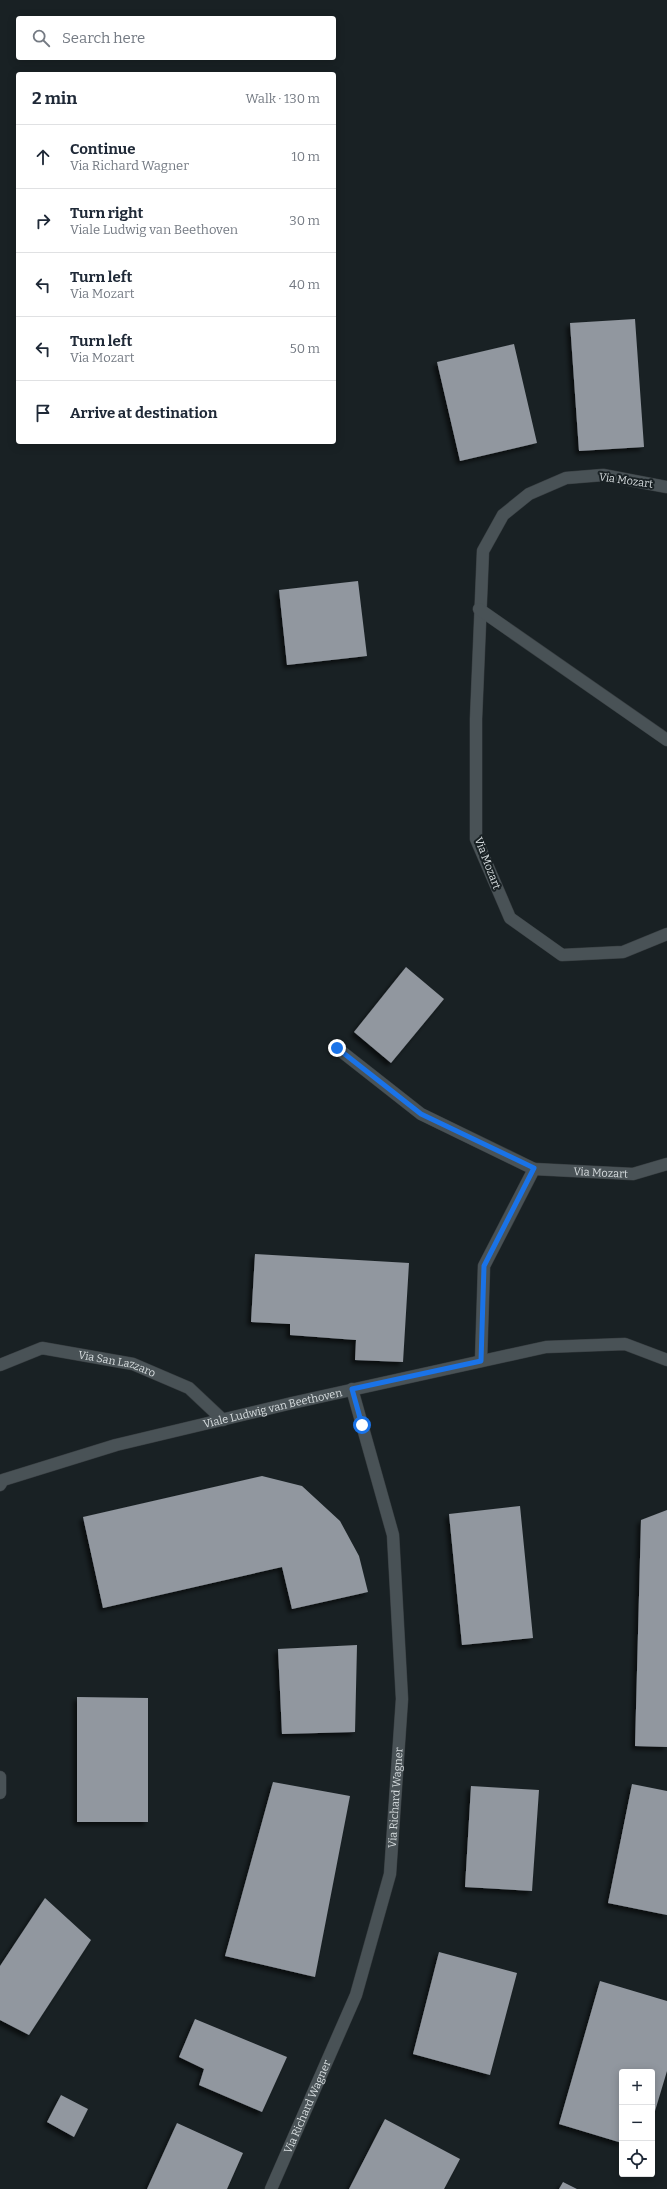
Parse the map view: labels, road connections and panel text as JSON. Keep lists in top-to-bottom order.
{
  "streets": {
    "street": [
      "Via Mozart",
      "Via San Lazzaro",
      "Viale Ludwig van Beethoven",
      "Via Richard Wagner"
    ]
  },
  "crossings": [
    ["Via San Lazzaro", "Viale Ludwig van Beethoven"],
    ["Viale Ludwig van Beethoven", "Via Richard Wagner"]
  ],
  "page": {
    "search": "Search here",
    "heading": ["2 min", "Walk · 130 m"],
    "list": [
      ["Continue", "Via Richard Wagner", "10 m"],
      ["Turn right", "Viale Ludwig van Beethoven", "30 m"],
      ["Turn left", "Via Mozart", "40 m"],
      ["Turn left", "Via Mozart", "50 m"],
      "Arrive at destination"
    ],
    "map_buttons": ["+", "−"]
  }
}
